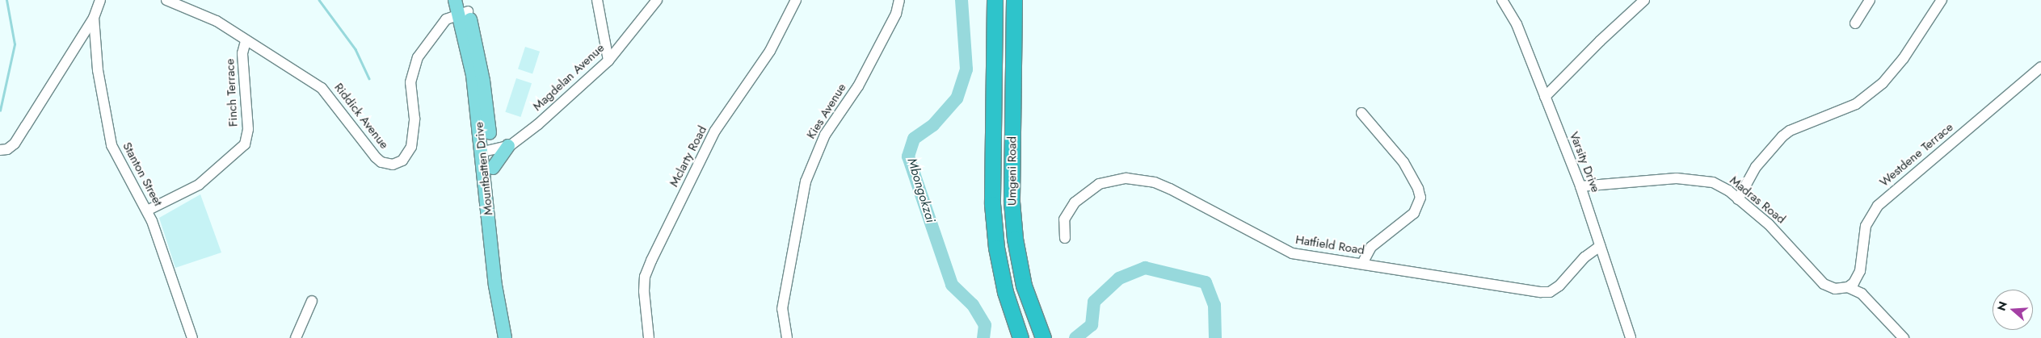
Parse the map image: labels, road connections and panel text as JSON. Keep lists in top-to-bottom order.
{
  "streets": {
    "highway": ["Umgeni Road"],
    "main road": ["Mountbatten Drive"],
    "street": [
      "Magdelan Avenue",
      "Finch Terrace",
      "Kies Avenue",
      "Riddick Avenue",
      "Westdene Terrace",
      "Mclarty Road",
      "Varsity Drive",
      "Stanton Street",
      "Madras Road",
      "Hatfield Road"
    ]
  },
  "crossings": [
    ["Magdelan Avenue", "Mountbatten Drive"],
    ["Finch Terrace", "Riddick Avenue"],
    ["Finch Terrace", "Stanton Street"],
    ["Riddick Avenue", "Mountbatten Drive"],
    ["Westdene Terrace", "Madras Road"],
    ["Varsity Drive", "Madras Road"],
    ["Varsity Drive", "Hatfield Road"]
  ],
  "water": ["Mbongokzai"],
  "north": "left"
}
